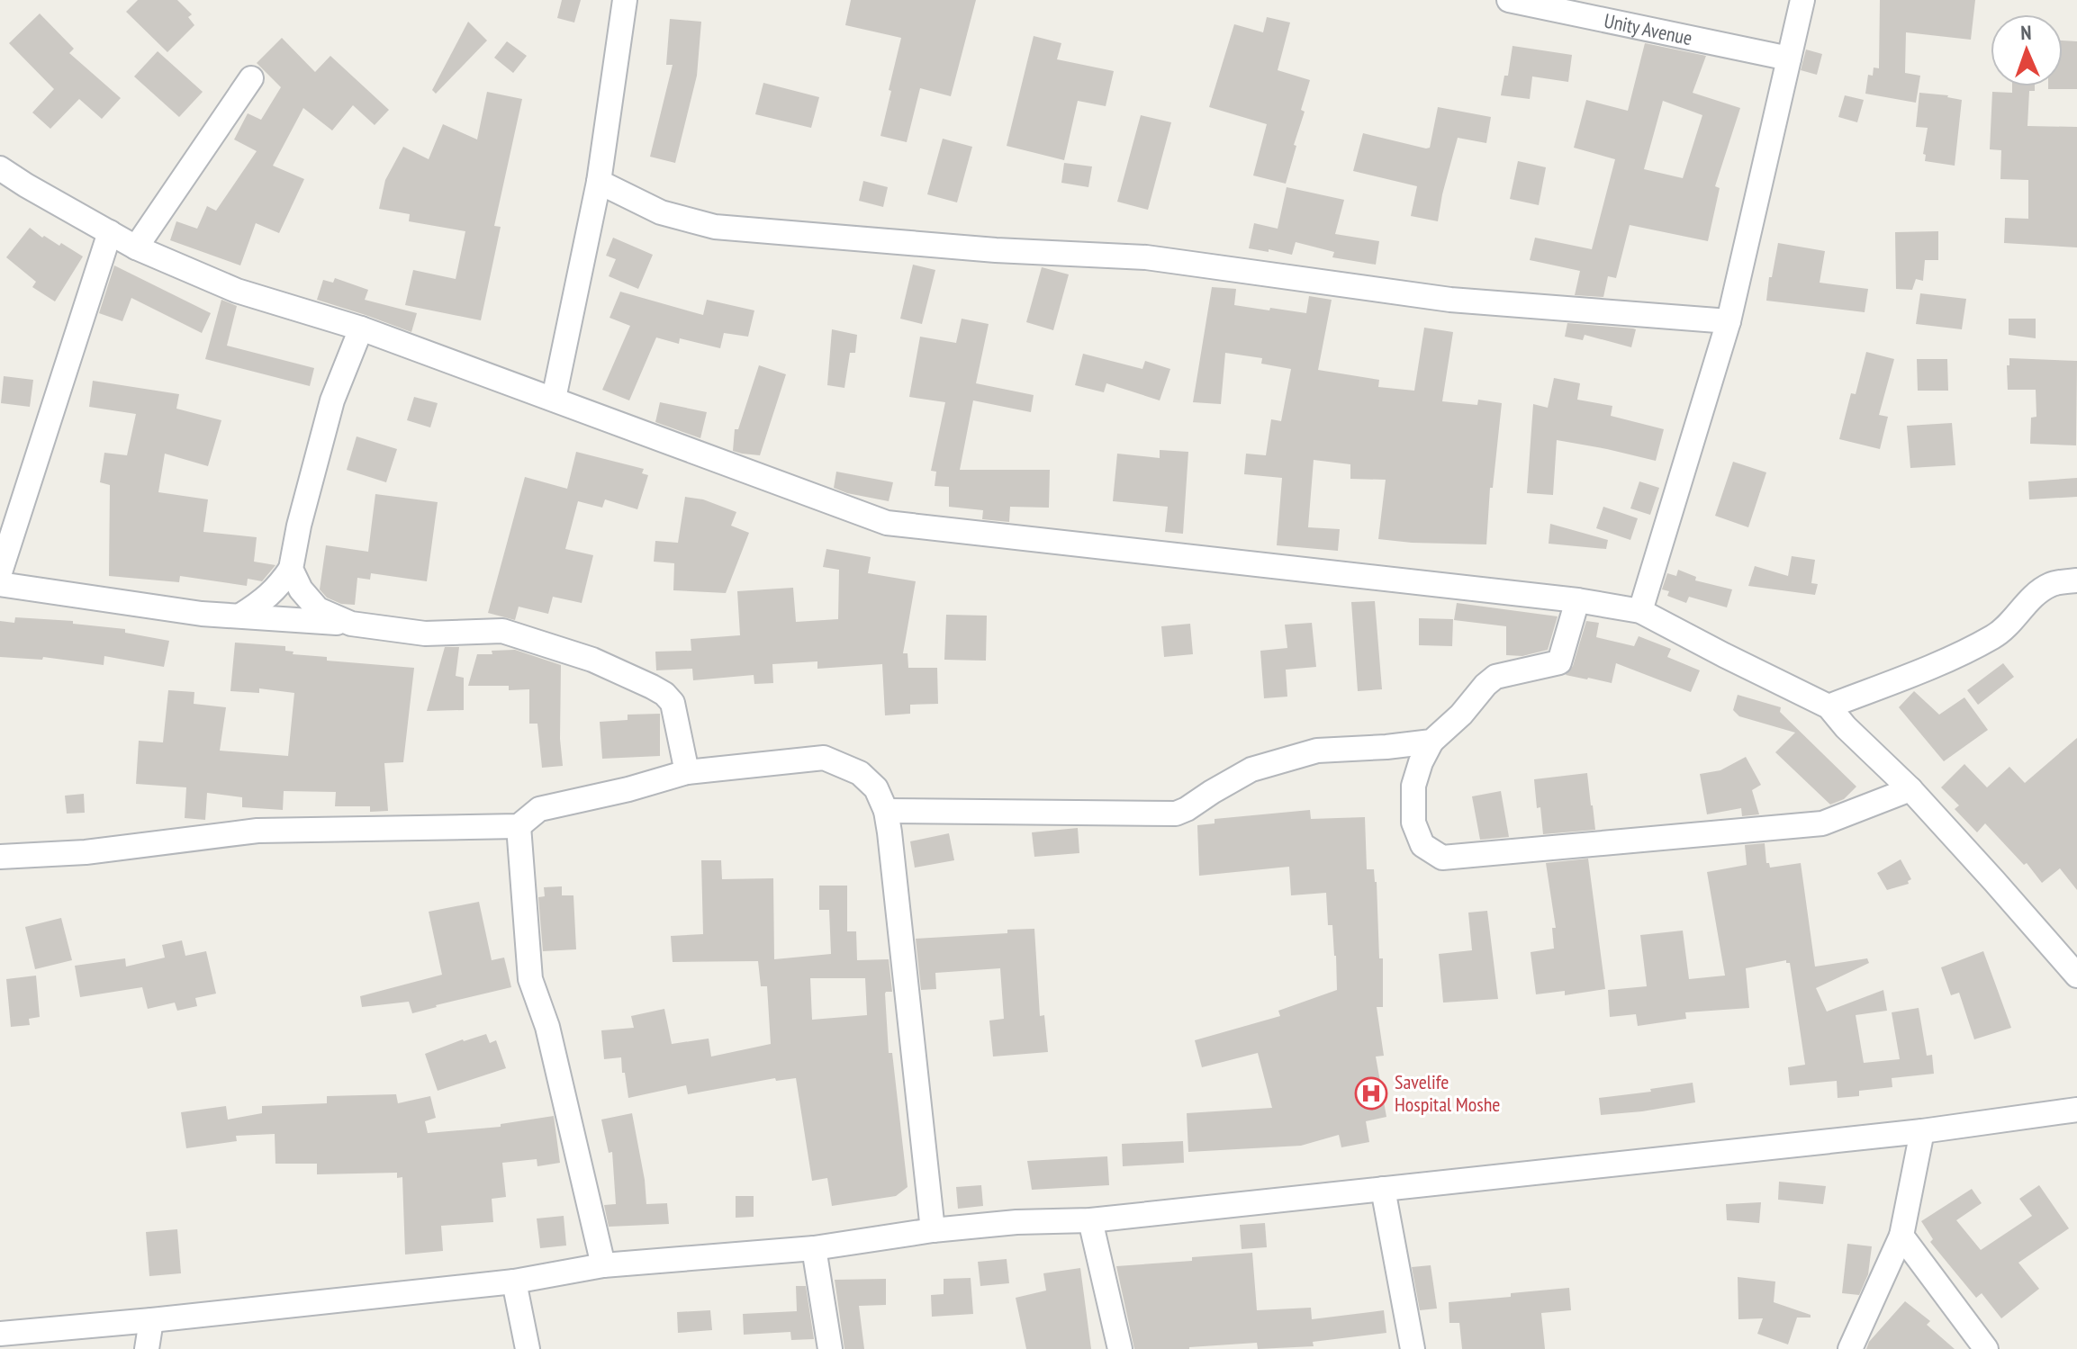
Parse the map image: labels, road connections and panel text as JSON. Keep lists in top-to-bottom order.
{
  "streets": {
    "street": ["Unity Avenue"]
  },
  "places": {
    "hospital": ["Savelife Hospital Moshe"]
  },
  "north": "top"
}
